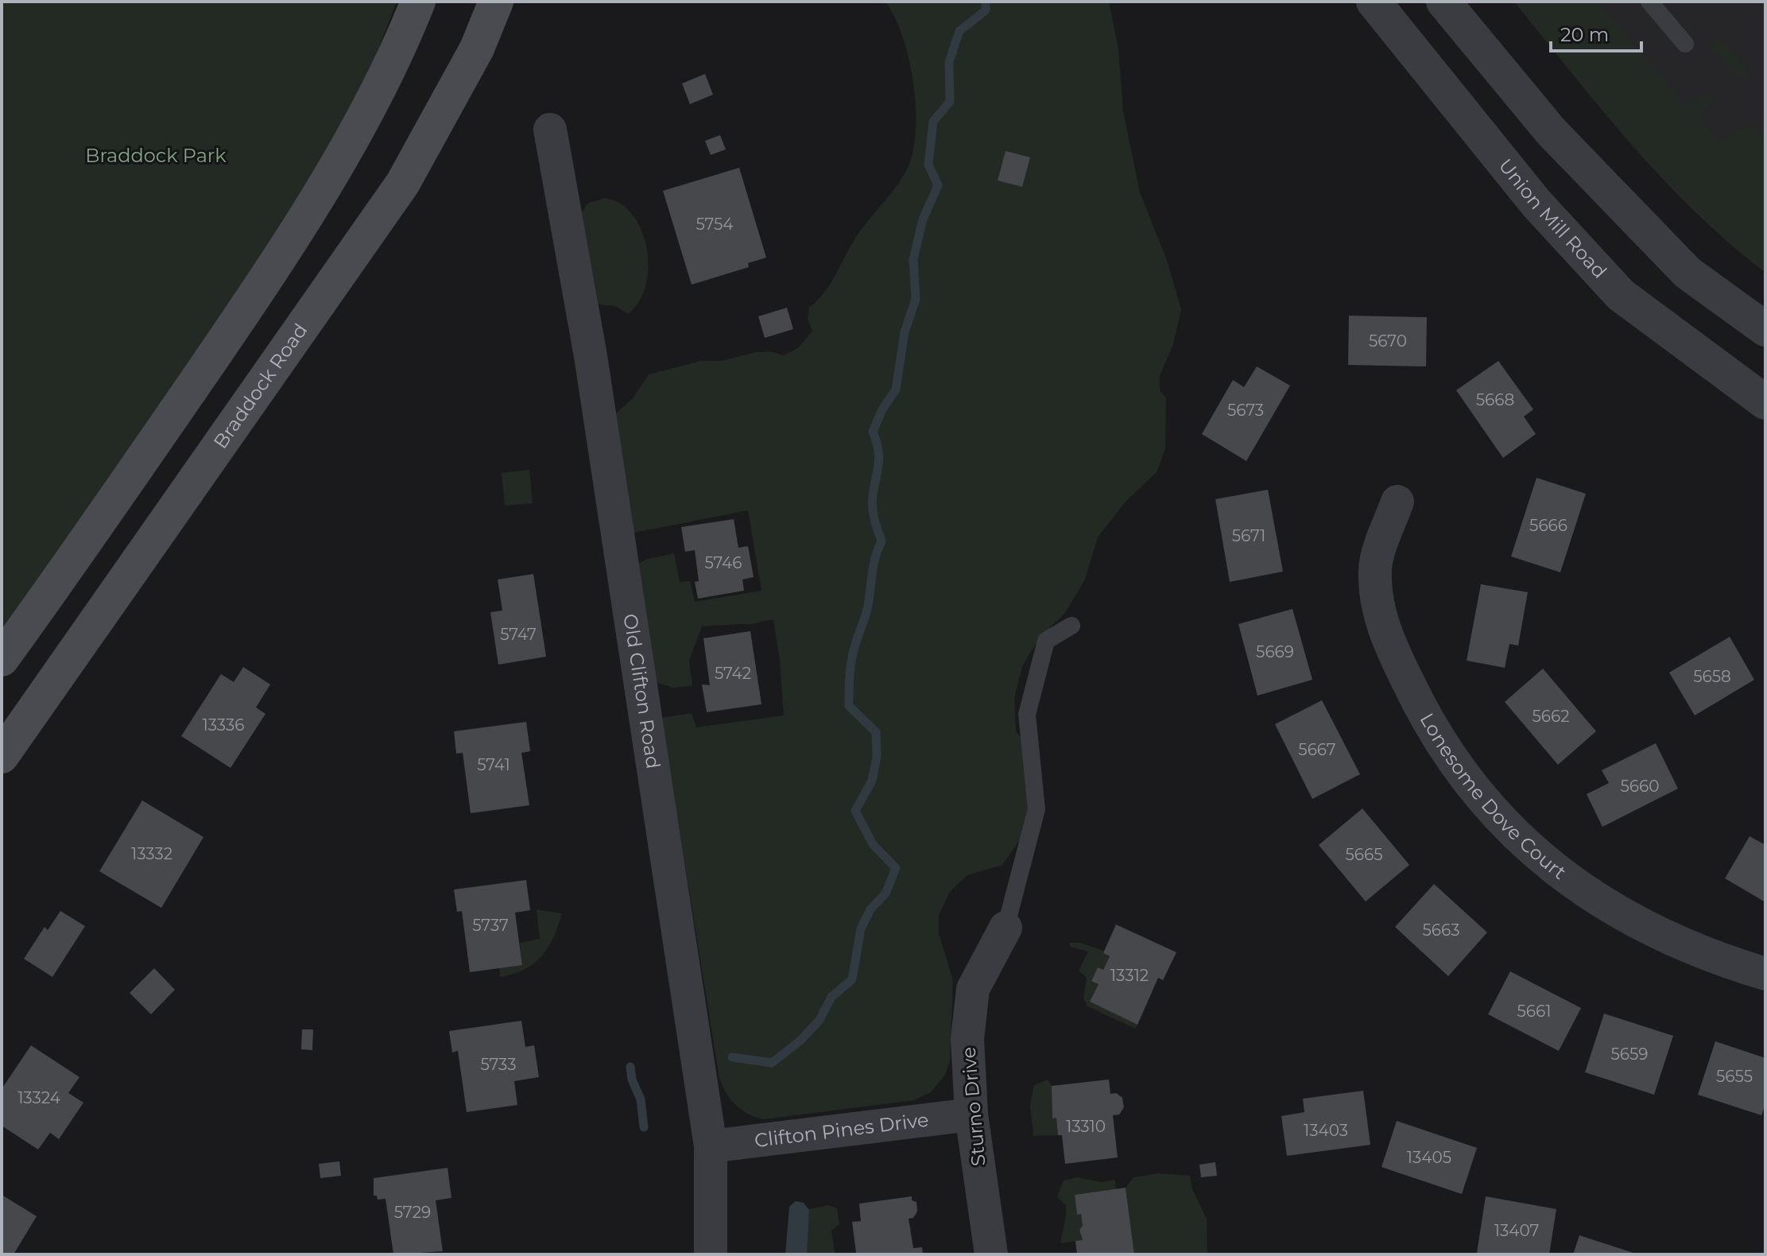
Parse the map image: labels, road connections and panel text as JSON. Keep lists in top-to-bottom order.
{
  "streets": {
    "main road": ["Braddock Road"],
    "street": [
      "Union Mill Road",
      "Old Clifton Road",
      "Lonesome Dove Court",
      "Sturno Drive",
      "Clifton Pines Drive"
    ]
  },
  "crossings": [
    ["Old Clifton Road", "Clifton Pines Drive"],
    ["Sturno Drive", "Clifton Pines Drive"]
  ],
  "parks": ["Braddock Park"],
  "house_numbers": [
    "5754",
    "5670",
    "5668",
    "5673",
    "5666",
    "5671",
    "5746",
    "5747",
    "5669",
    "5742",
    "5658",
    "5662",
    "13336",
    "5667",
    "5741",
    "5660",
    "13332",
    "5665",
    "5737",
    "5663",
    "13312",
    "5661",
    "5659",
    "5733",
    "5655",
    "13324",
    "13310",
    "13403",
    "13405",
    "5729",
    "13407"
  ],
  "scale_bar": "20 m"
}
